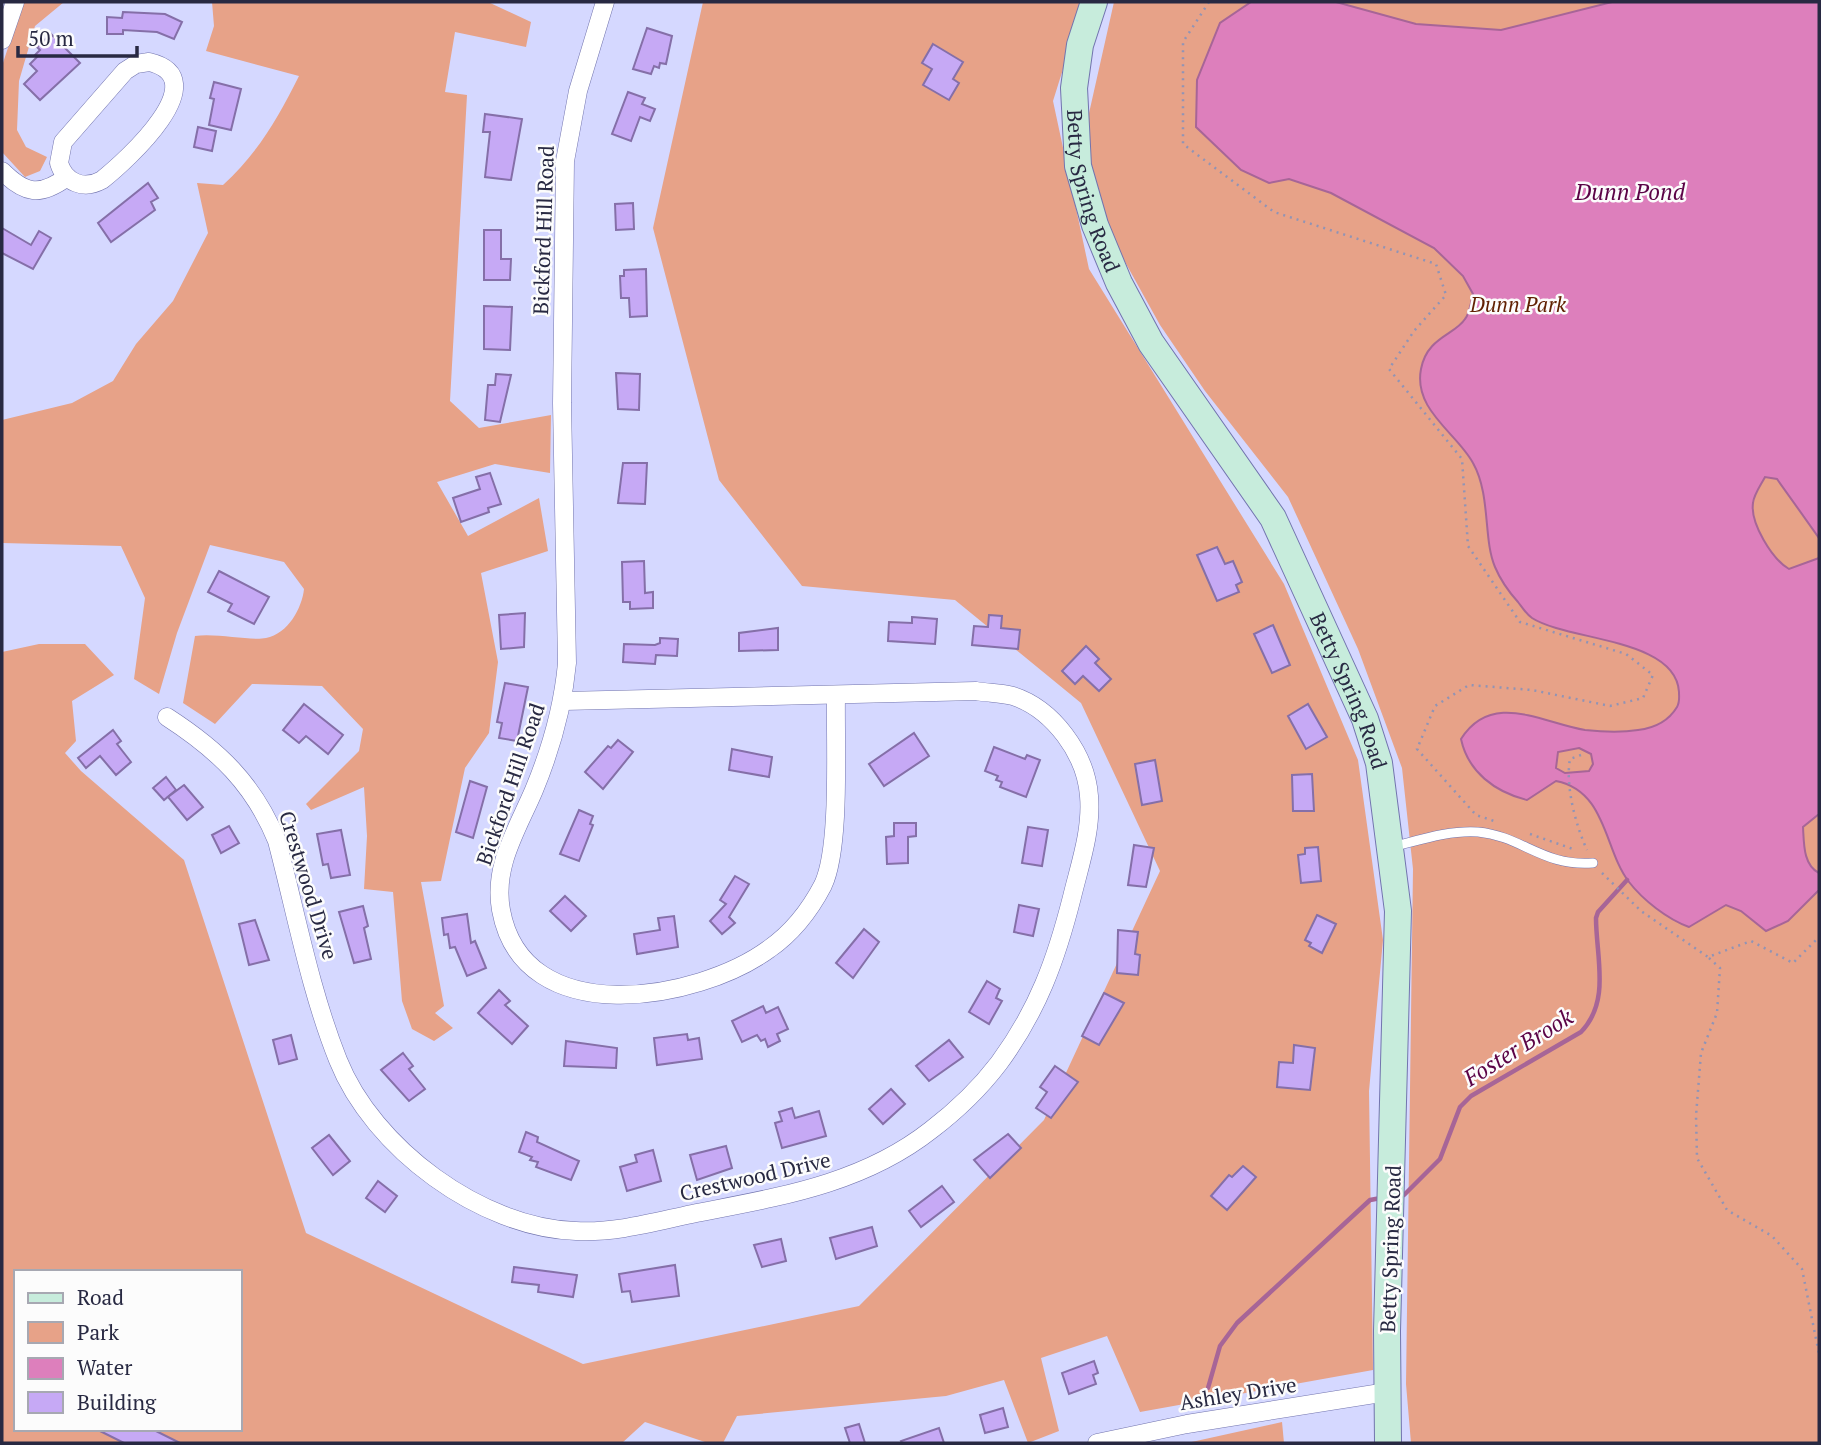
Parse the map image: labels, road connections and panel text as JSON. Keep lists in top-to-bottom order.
{
  "streets": {
    "street": [
      "Betty Spring Road",
      "Bickford Hill Road",
      "Crestwood Drive",
      "Ashley Drive"
    ]
  },
  "crossings": [
    ["Betty Spring Road", "Ashley Drive"],
    ["Bickford Hill Road", "Crestwood Drive"]
  ],
  "water": ["Dunn Pond", "Foster Brook"],
  "parks": ["Dunn Park"],
  "legend": [
    "Road",
    "Park",
    "Water",
    "Building"
  ],
  "scale_bar": "50 m"
}
